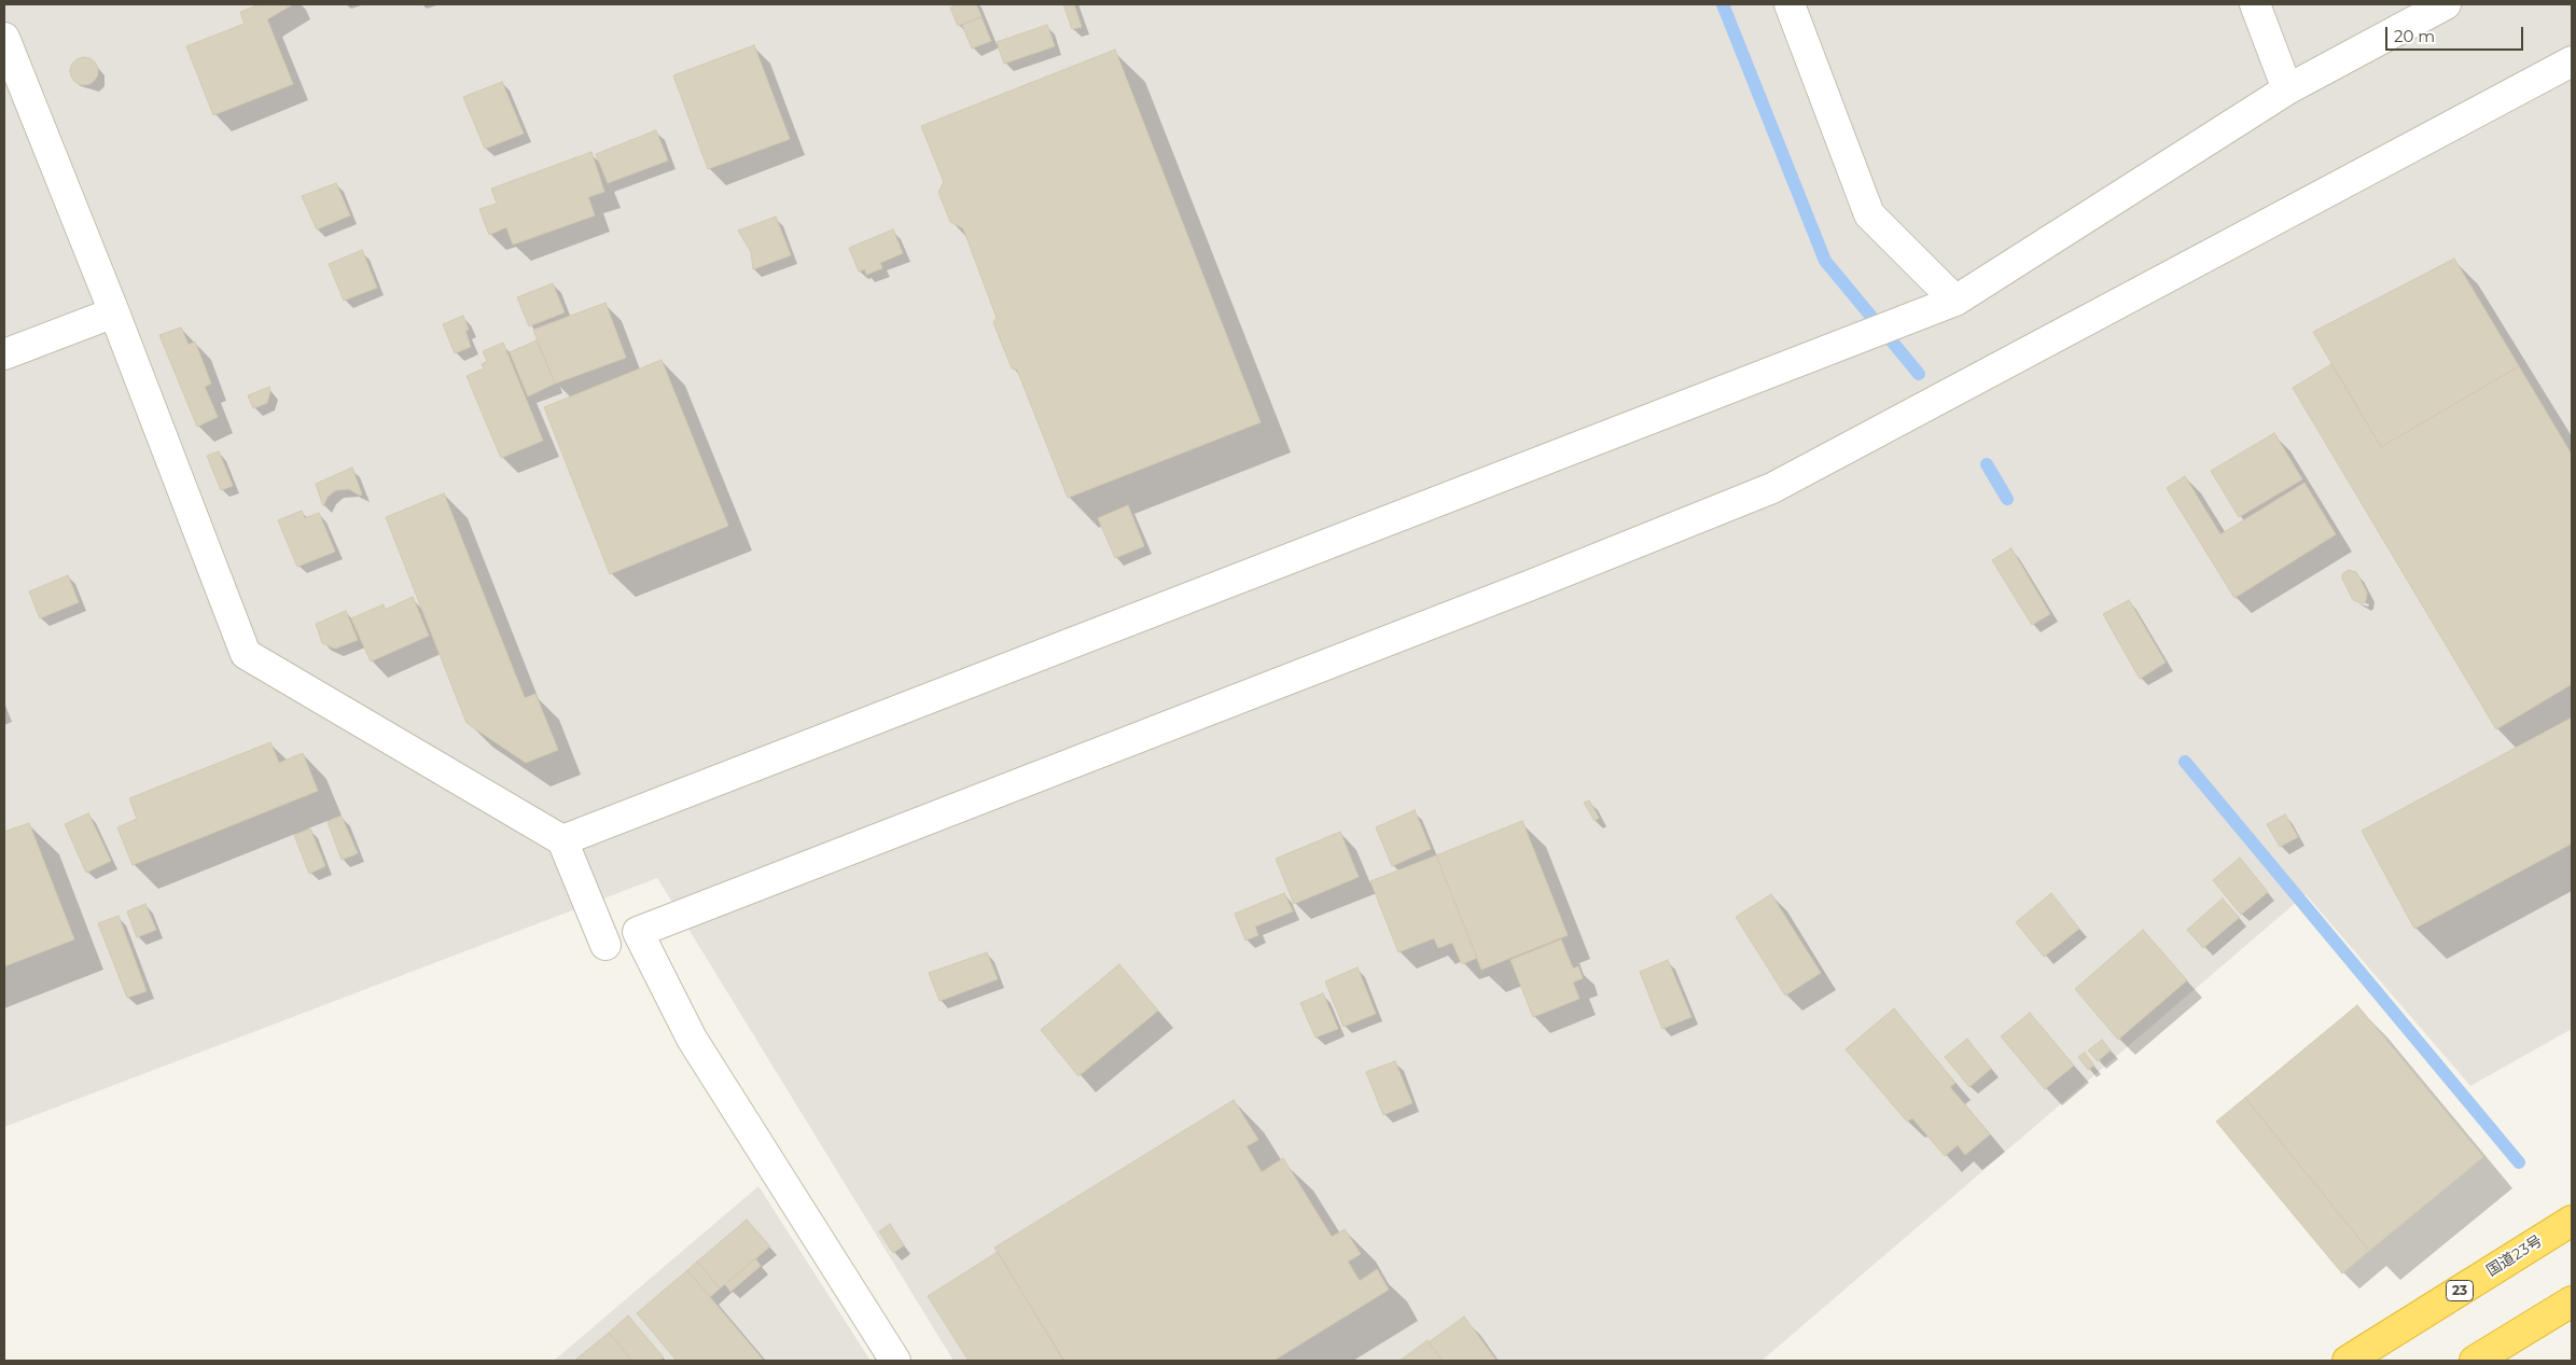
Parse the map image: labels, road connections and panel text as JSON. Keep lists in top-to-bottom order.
{
  "streets": {
    "highway": ["国道23号", "23"]
  },
  "scale_bar": "20 m"
}
